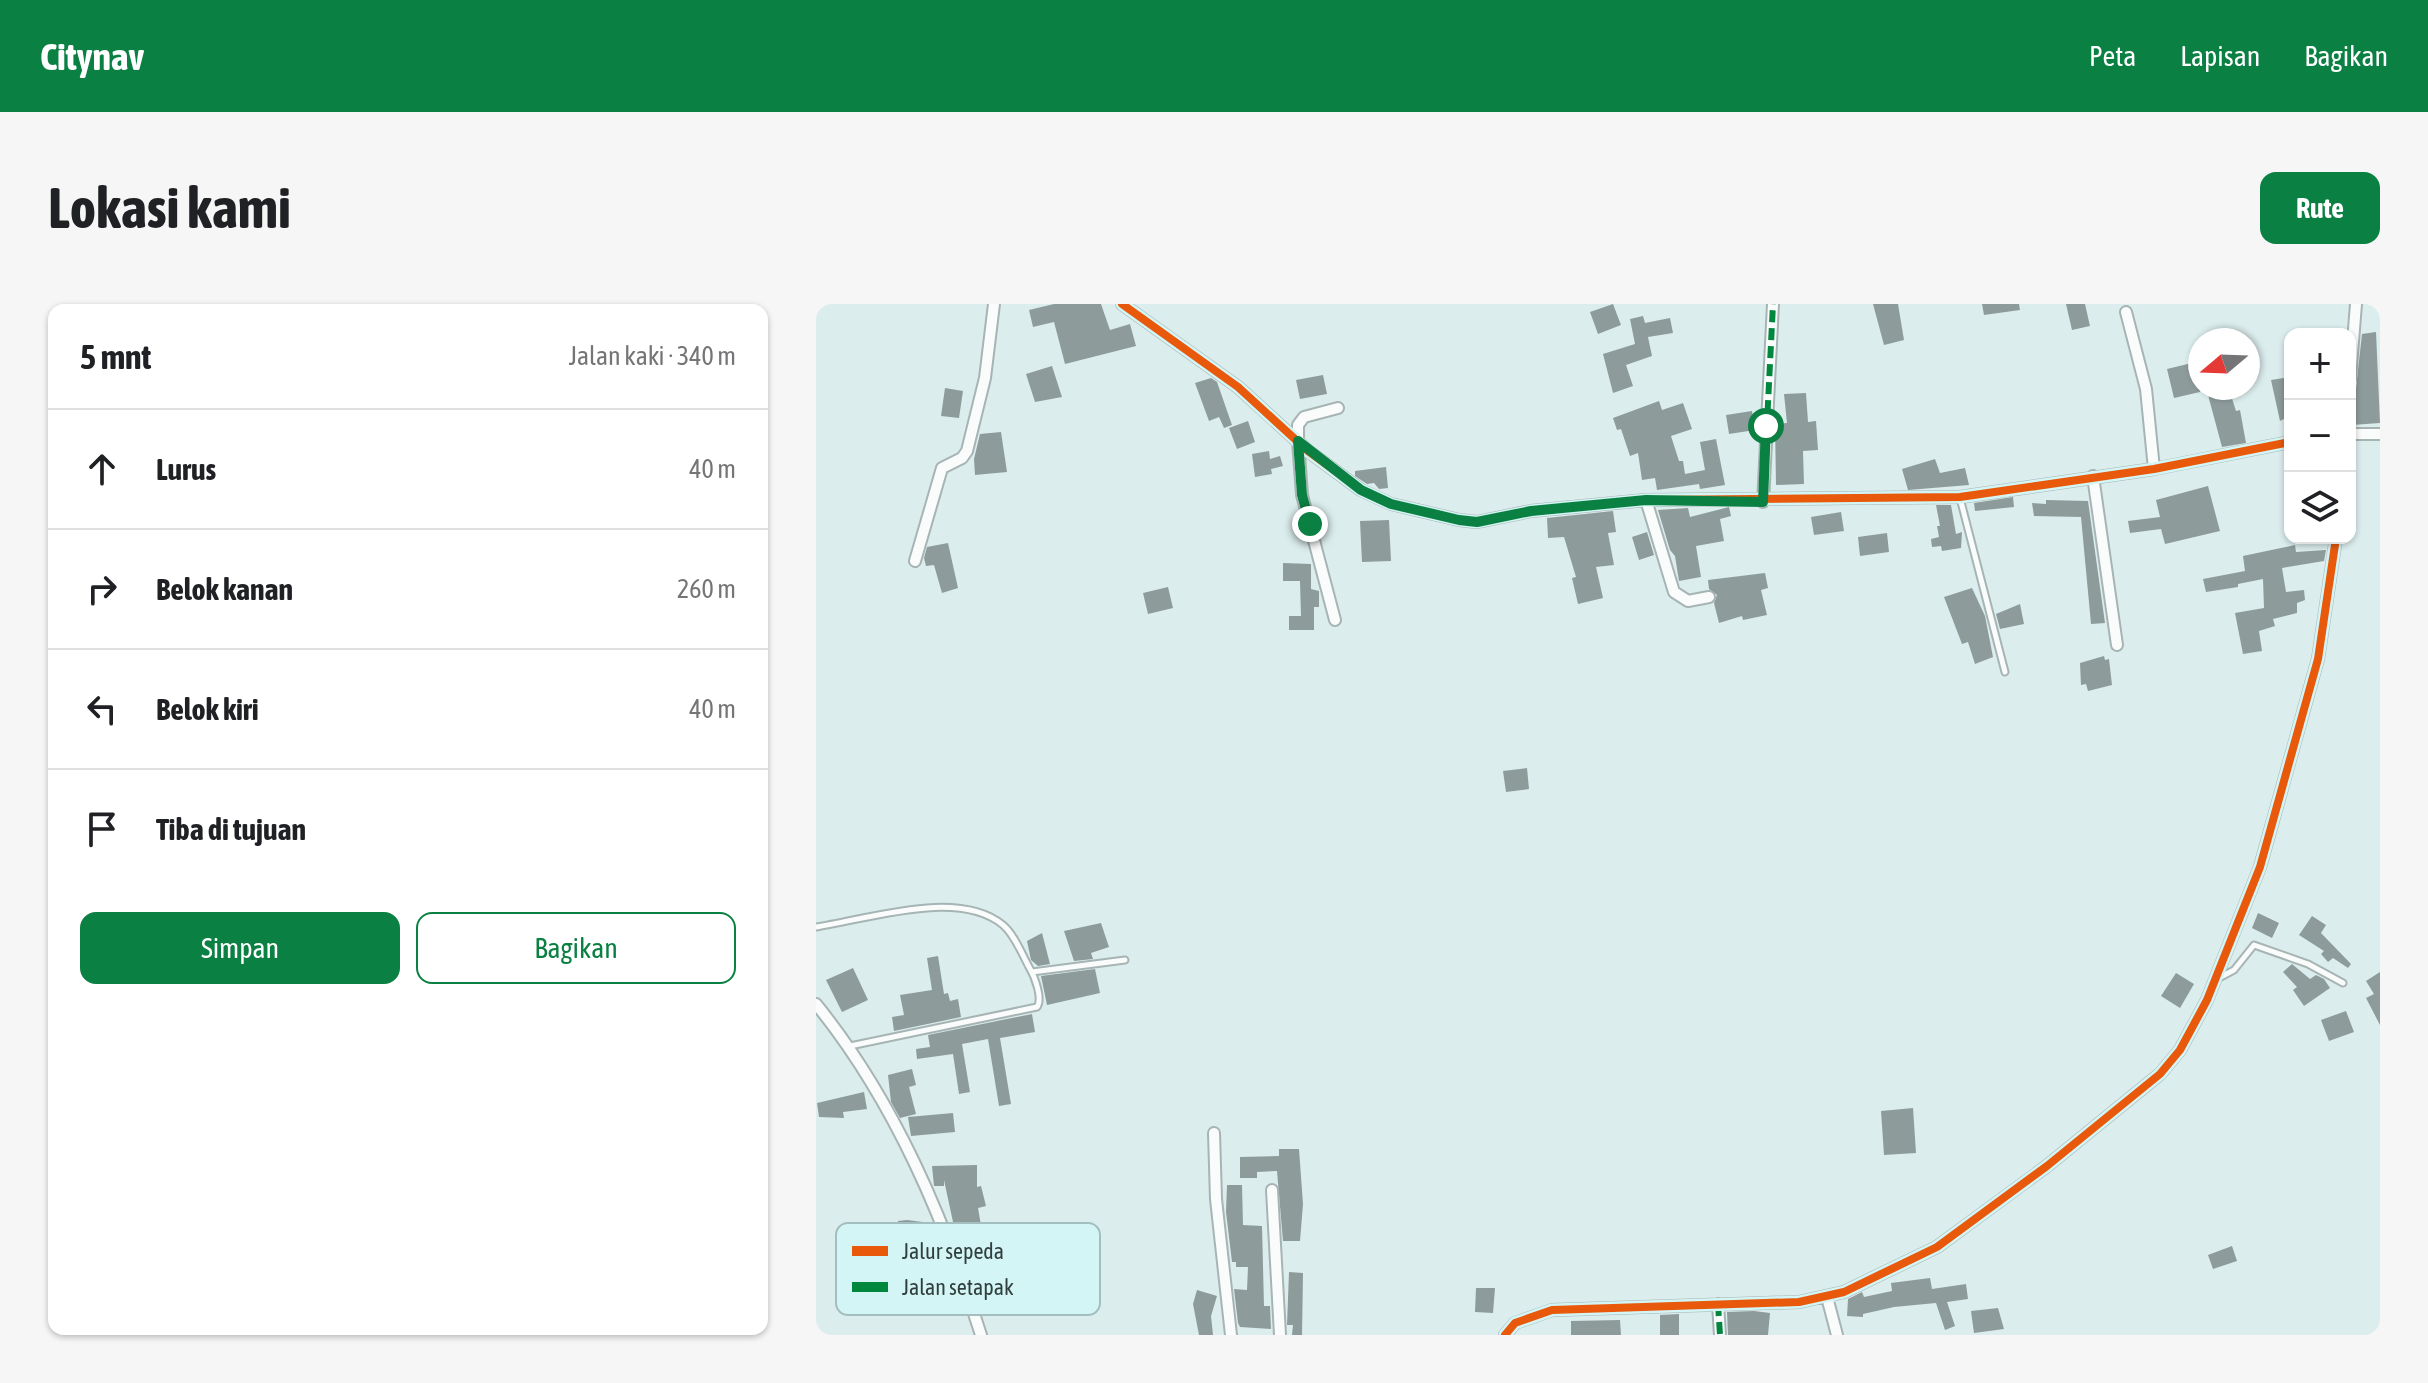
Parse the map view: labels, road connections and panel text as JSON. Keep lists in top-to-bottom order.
{
  "legend": ["Jalur sepeda", "Jalan setapak"],
  "north": "left",
  "page": {
    "header": "Citynav",
    "nav": ["Peta", "Lapisan", "Bagikan"],
    "buttons": [
      "Rute",
      ["Simpan", "Bagikan"]
    ],
    "title": "Lokasi kami",
    "heading": ["5 mnt", "Jalan kaki · 340 m"],
    "map_buttons": ["+", "−"],
    "list": [
      ["Lurus", "40 m"],
      ["Belok kanan", "260 m"],
      ["Belok kiri", "40 m"],
      "Tiba di tujuan"
    ]
  }
}
